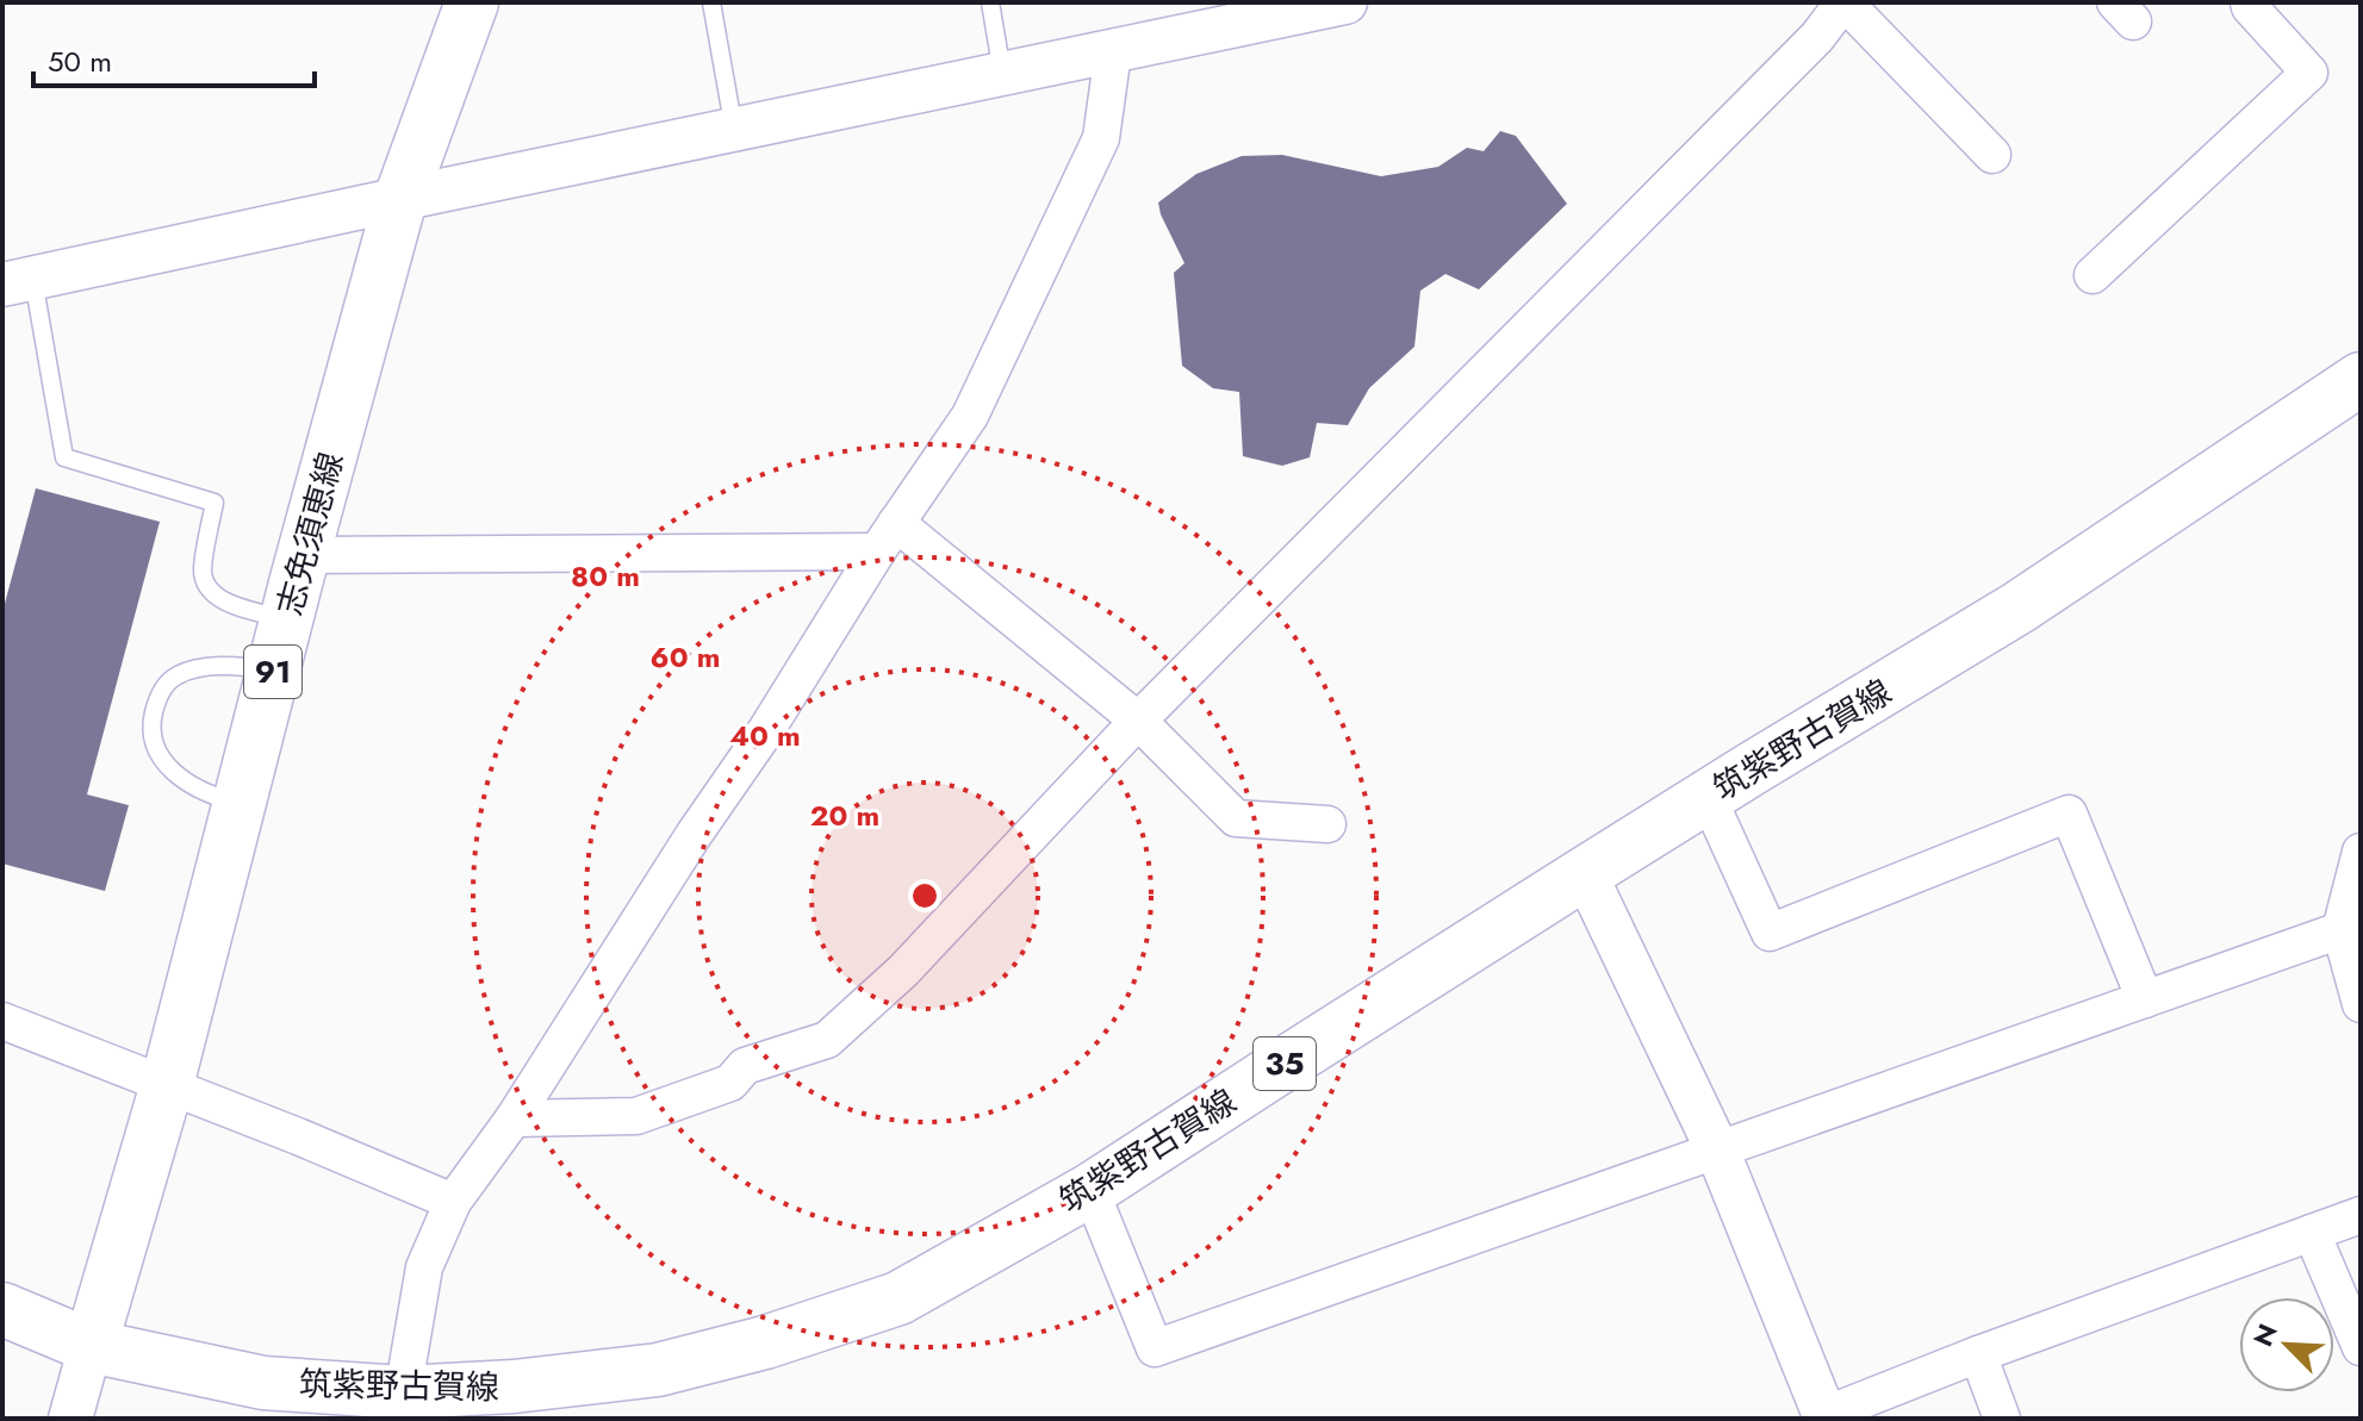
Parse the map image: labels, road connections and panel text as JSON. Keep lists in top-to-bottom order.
{
  "streets": {
    "main road": [
      "志免須恵線",
      "91",
      "筑紫野古賀線",
      "35"
    ]
  },
  "crossings": [
    ["志免須恵線", "筑紫野古賀線"]
  ],
  "scale_bar": "50 m",
  "north": "top left",
  "rings": [
    "80 m",
    "60 m",
    "40 m",
    "20 m"
  ]
}
